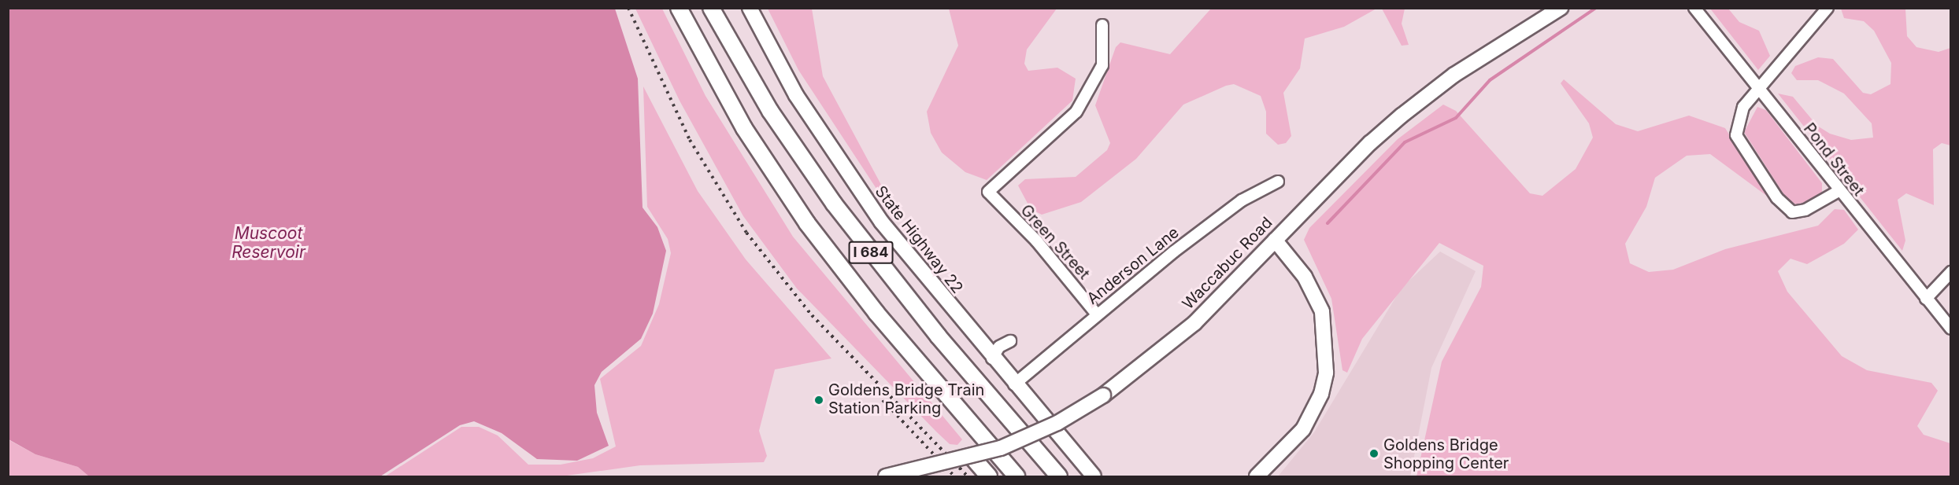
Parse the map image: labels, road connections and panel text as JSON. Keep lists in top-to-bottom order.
{
  "streets": {
    "highway": ["I 684"],
    "main road": ["State Highway 22", "Waccabuc Road"],
    "street": ["Pond Street", "Green Street", "Anderson Lane"]
  },
  "crossings": [
    ["State Highway 22", "Anderson Lane"],
    ["Green Street", "Anderson Lane"]
  ],
  "water": ["Muscoot Reservoir"],
  "places": ["Goldens Bridge Train Station Parking", "Goldens Bridge Shopping Center"]
}
